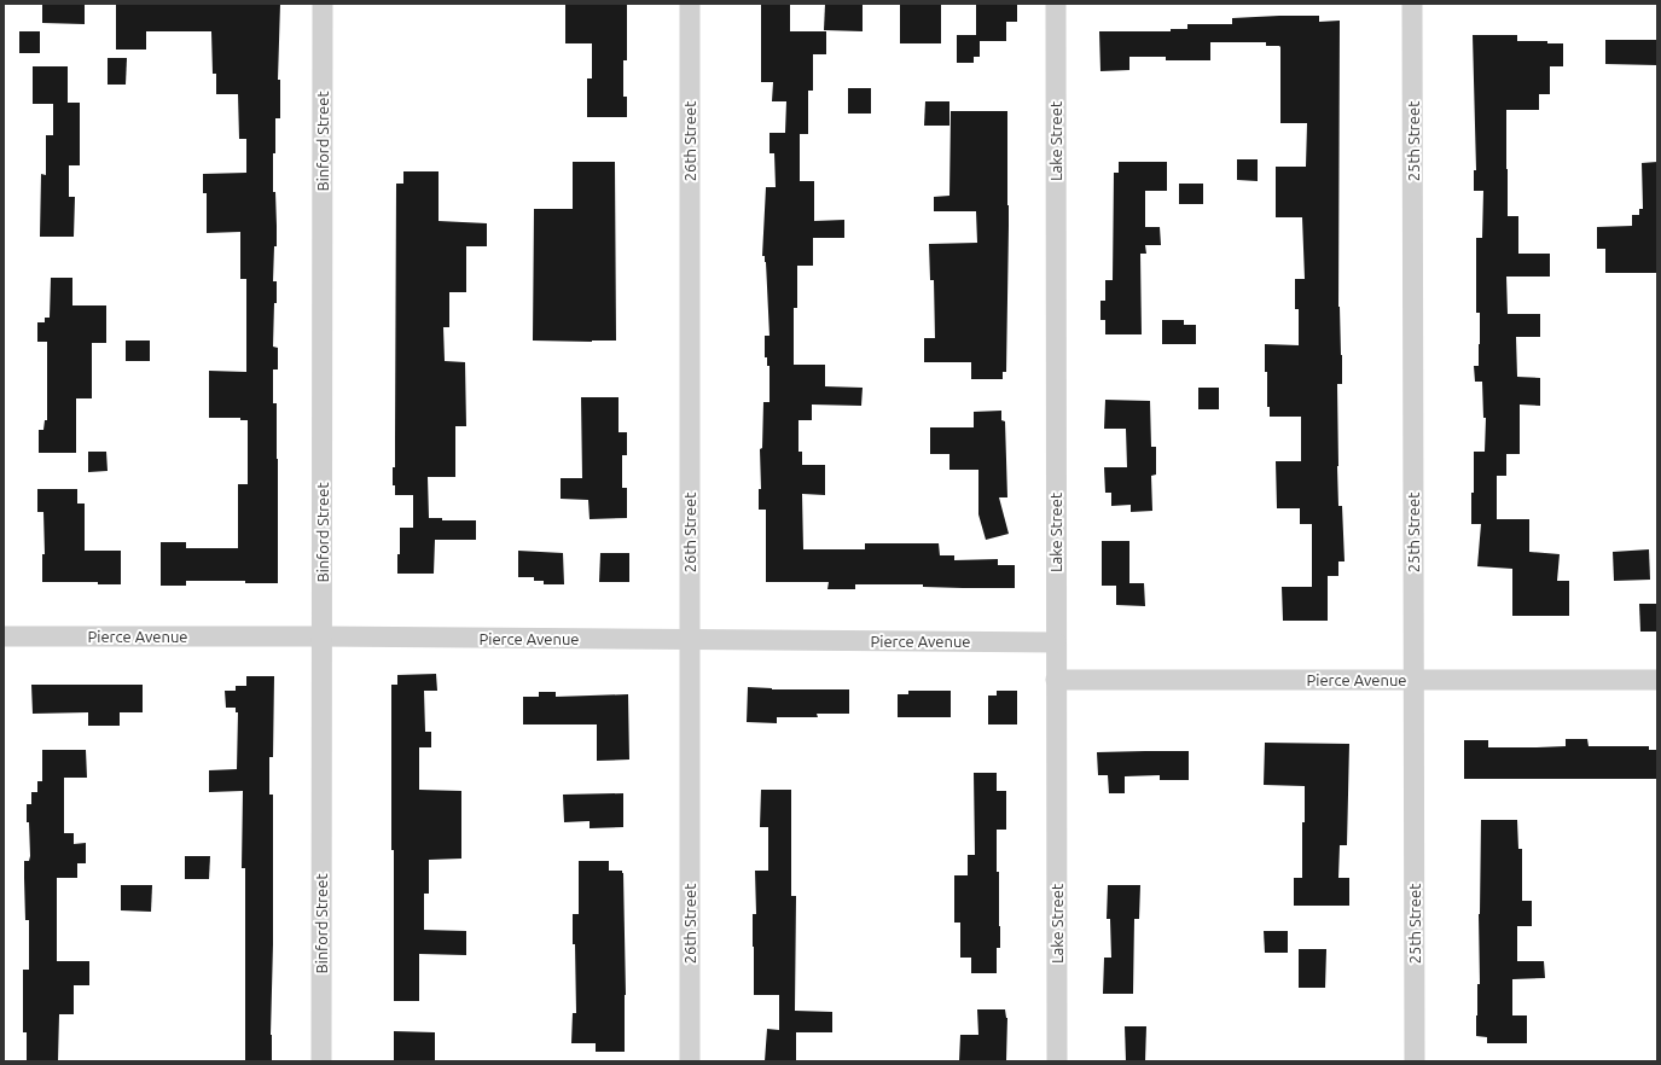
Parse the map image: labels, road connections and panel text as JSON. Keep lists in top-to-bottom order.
{
  "streets": {
    "street": [
      "Binford Street",
      "26th Street",
      "Lake Street",
      "25th Street",
      "Pierce Avenue"
    ]
  },
  "crossings": [
    ["Binford Street", "Pierce Avenue"],
    ["26th Street", "Pierce Avenue"],
    ["Lake Street", "Pierce Avenue"],
    ["25th Street", "Pierce Avenue"]
  ]
}
